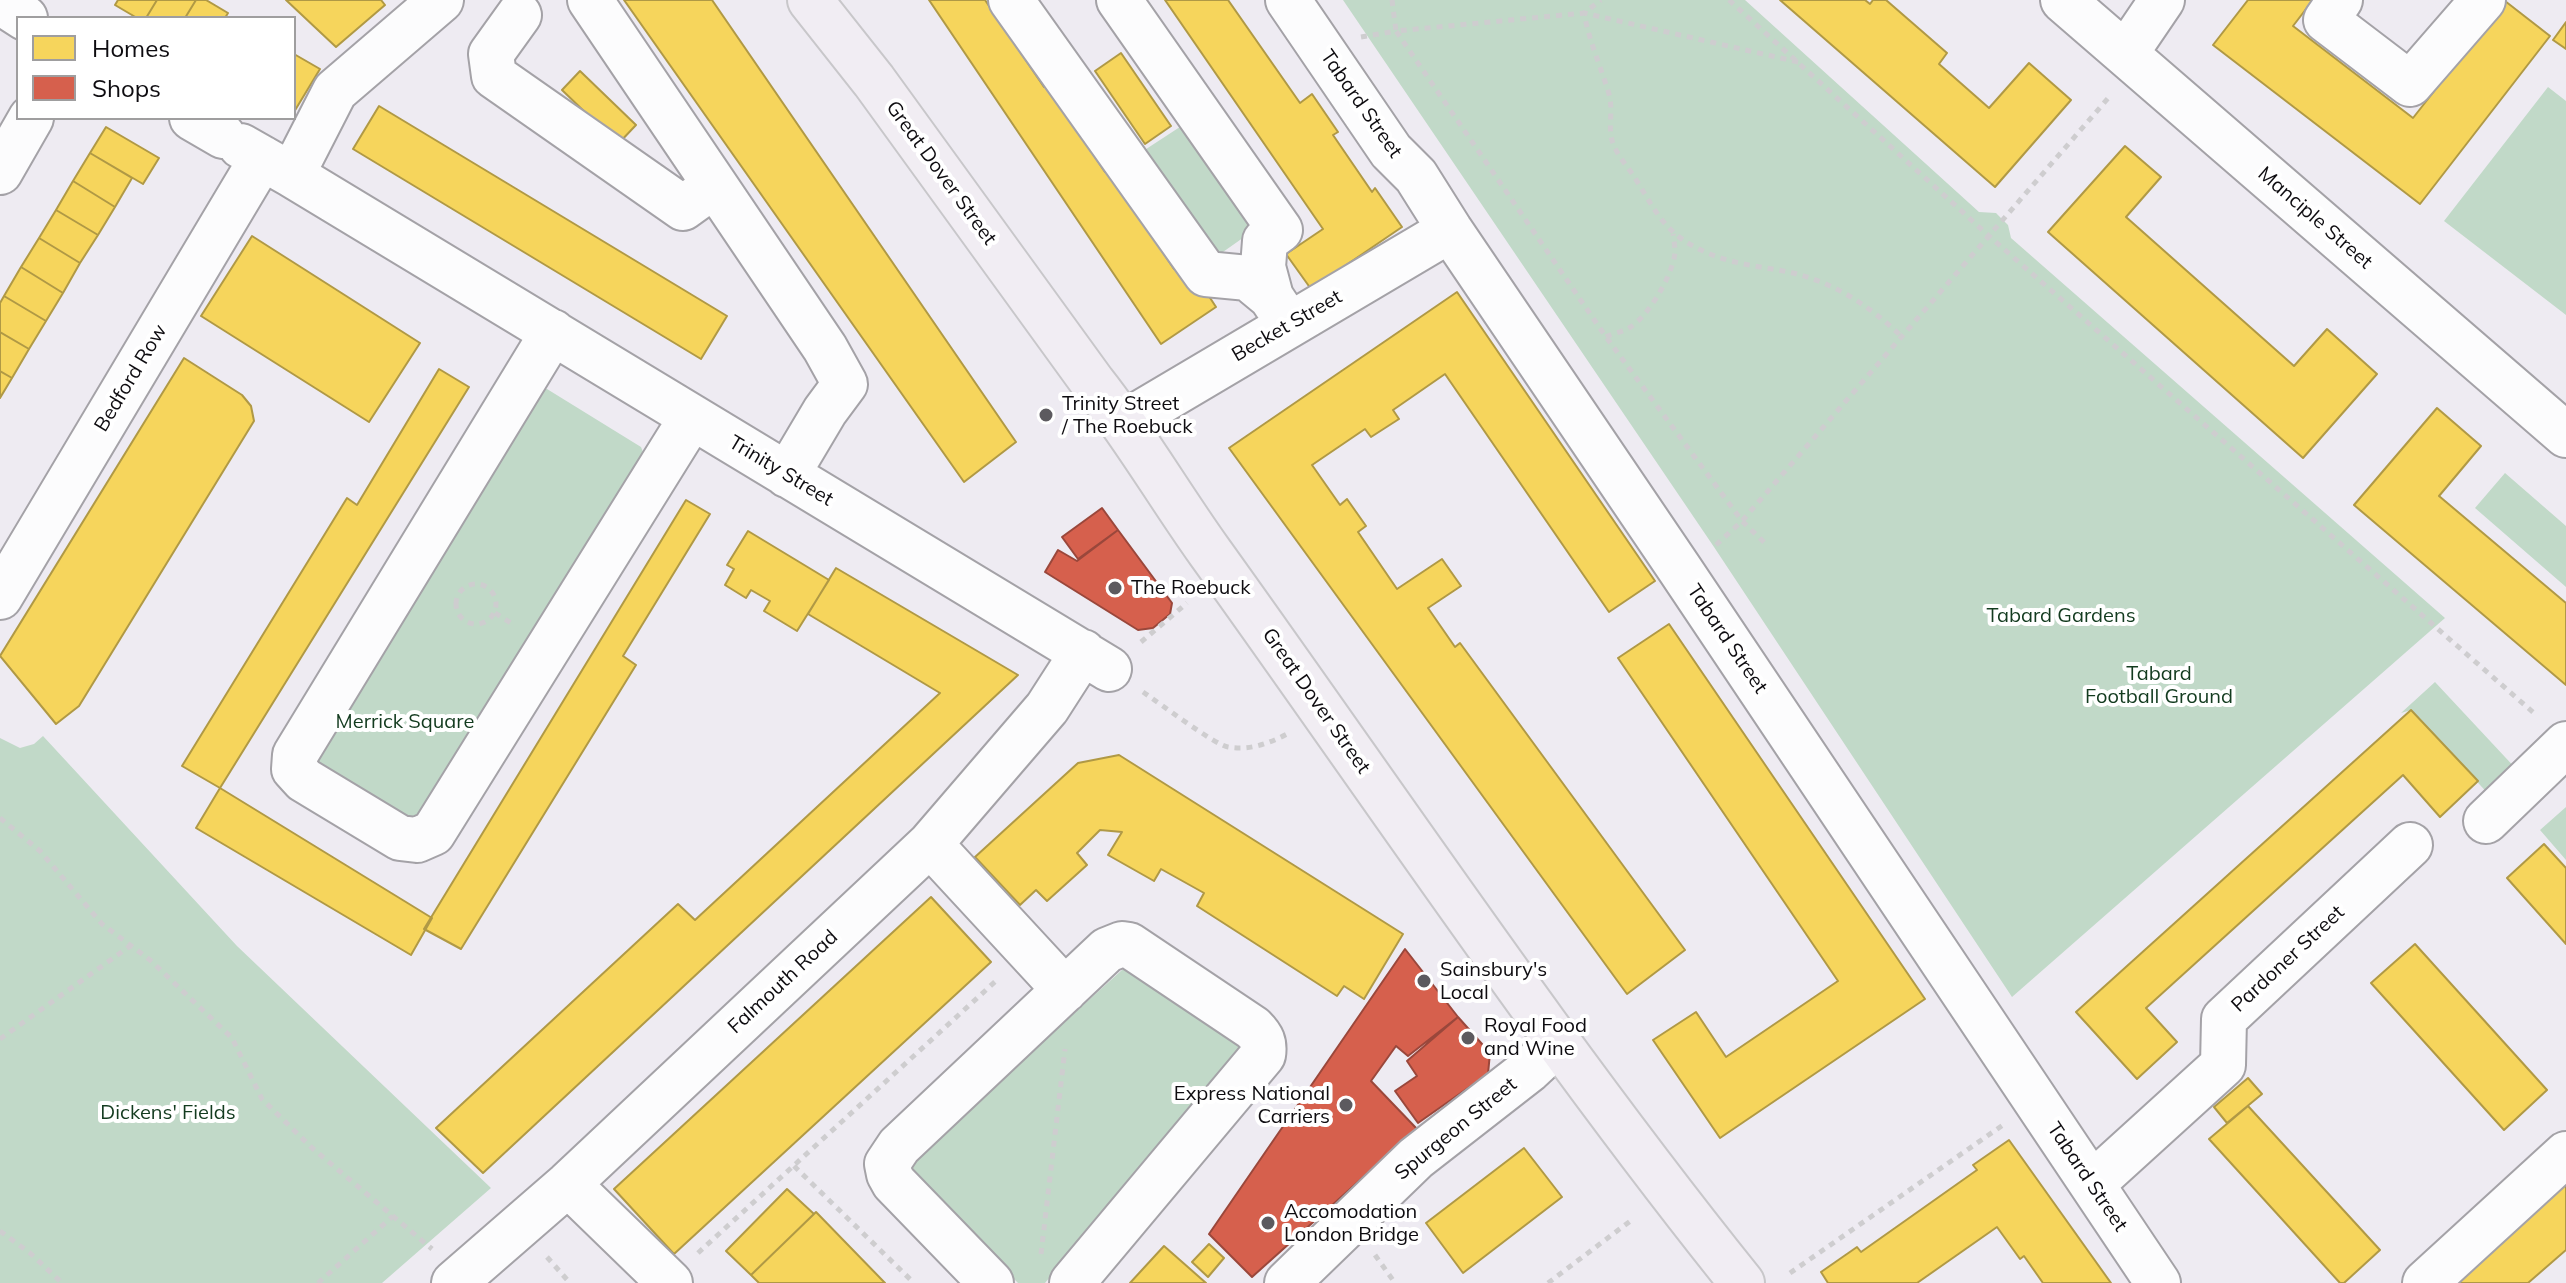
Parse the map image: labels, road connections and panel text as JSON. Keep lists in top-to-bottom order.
{
  "streets": {
    "main road": ["Great Dover Street"],
    "street": [
      "Tabard Street",
      "Manciple Street",
      "Becket Street",
      "Bedford Row",
      "Trinity Street",
      "Pardoner Street",
      "Falmouth Road",
      "Spurgeon Street"
    ]
  },
  "crossings": [
    ["Tabard Street", "Becket Street"],
    ["Tabard Street", "Pardoner Street"],
    ["Great Dover Street", "Becket Street"],
    ["Great Dover Street", "Spurgeon Street"],
    ["Bedford Row", "Trinity Street"],
    ["Trinity Street", "Falmouth Road"]
  ],
  "parks": [
    "Tabard Gardens",
    "Tabard Football Ground",
    "Merrick Square",
    "Dickens' Fields"
  ],
  "places": [
    "Trinity Street / The Roebuck",
    "The Roebuck",
    "Sainsbury's Local",
    "Royal Food and Wine",
    "Express National Carriers",
    "Accomodation London Bridge"
  ],
  "legend": ["Homes", "Shops"]
}
